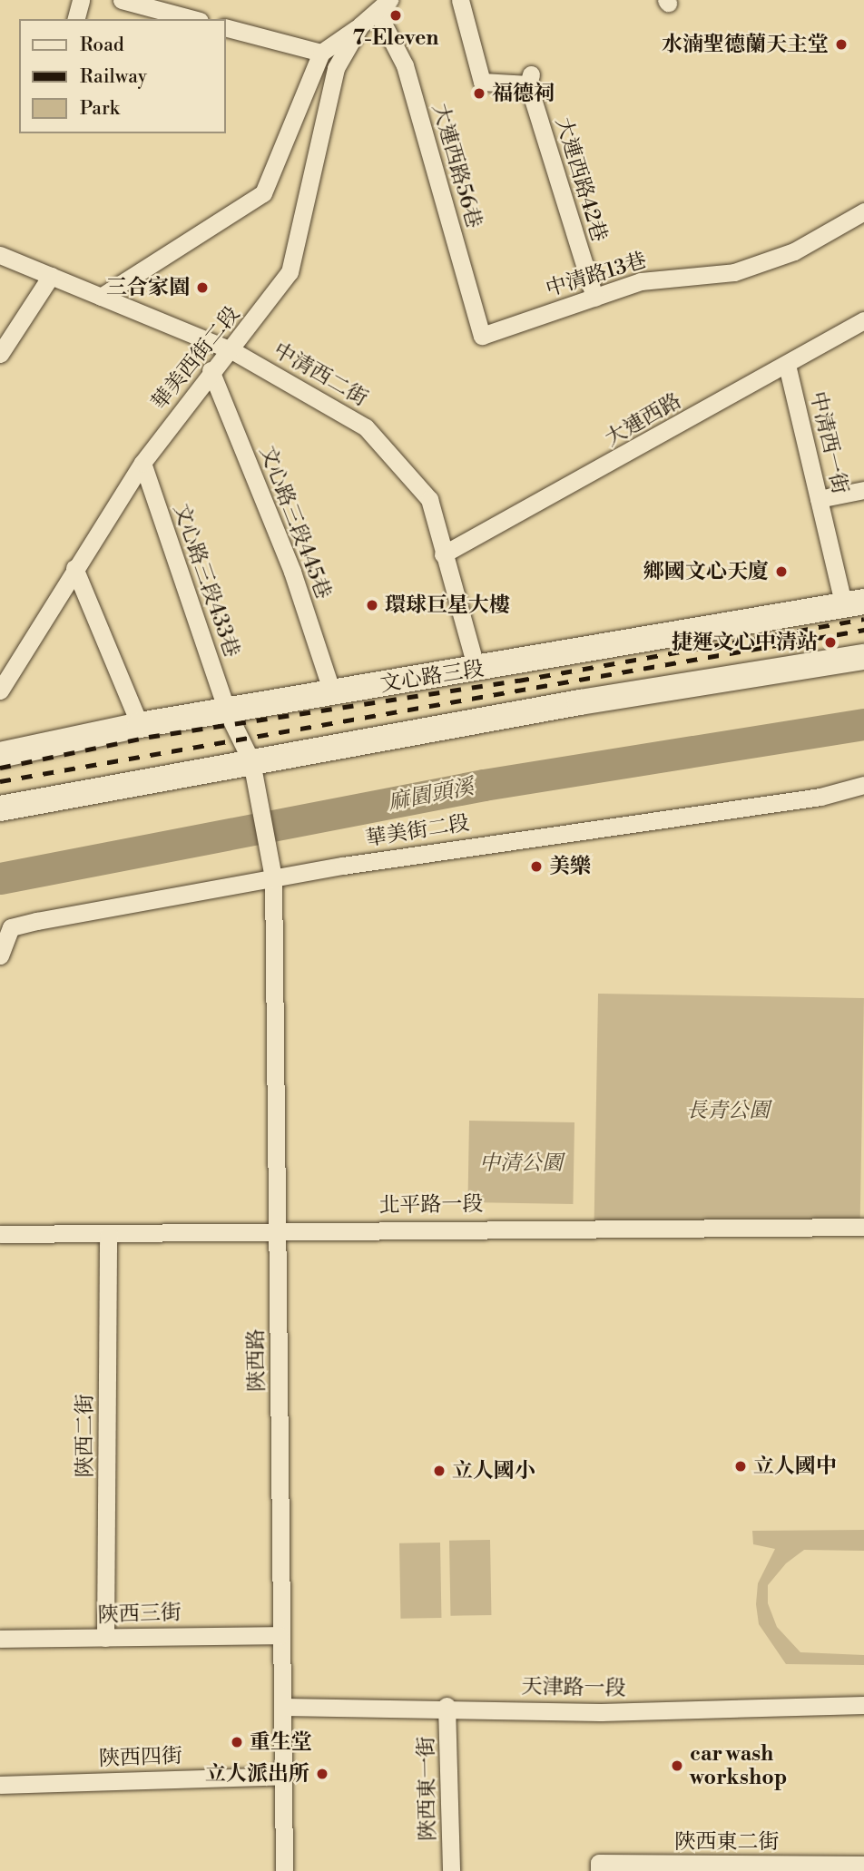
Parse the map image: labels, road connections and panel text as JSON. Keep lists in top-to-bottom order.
{
  "streets": {
    "main road": ["文心路三段"],
    "street": [
      "大連西路56巷",
      "大連西路42巷",
      "中清路13巷",
      "華美西街二段",
      "中清西二街",
      "大連西路",
      "中清西一街",
      "文心路三段445巷",
      "文心路三段433巷",
      "華美街二段",
      "北平路一段",
      "陝西路",
      "陝西二街",
      "陝西三街",
      "天津路一段",
      "陝西四街",
      "陜西東一街",
      "陜西東二街"
    ]
  },
  "crossings": [
    ["大連西路56巷", "中清路13巷"],
    ["大連西路56巷", "華美西街二段"],
    ["大連西路42巷", "中清路13巷"],
    ["華美西街二段", "中清西二街"],
    ["華美西街二段", "文心路三段445巷"],
    ["華美西街二段", "文心路三段433巷"],
    ["中清西二街", "大連西路"],
    ["中清西二街", "文心路三段"],
    ["大連西路", "中清西一街"],
    ["中清西一街", "文心路三段"],
    ["文心路三段445巷", "文心路三段"],
    ["文心路三段433巷", "文心路三段"],
    ["華美街二段", "陝西路"],
    ["北平路一段", "陝西路"],
    ["北平路一段", "陝西二街"],
    ["陝西路", "陝西三街"],
    ["陝西路", "天津路一段"],
    ["陝西路", "陝西四街"],
    ["陝西二街", "陝西三街"],
    ["天津路一段", "陜西東一街"]
  ],
  "water": ["麻園頭溪"],
  "parks": ["長青公園", "中清公園"],
  "places": [
    "7-Eleven",
    "水湳聖德蘭天主堂",
    "福德祠",
    "三合家園",
    "鄉國文心天廈",
    "環球巨星大樓",
    "捷運文心中清站",
    "美樂",
    "立人國中",
    "立人國小",
    "重生堂",
    "car wash workshop",
    "立人派出所"
  ],
  "legend": ["Road", "Railway", "Park"]
}
